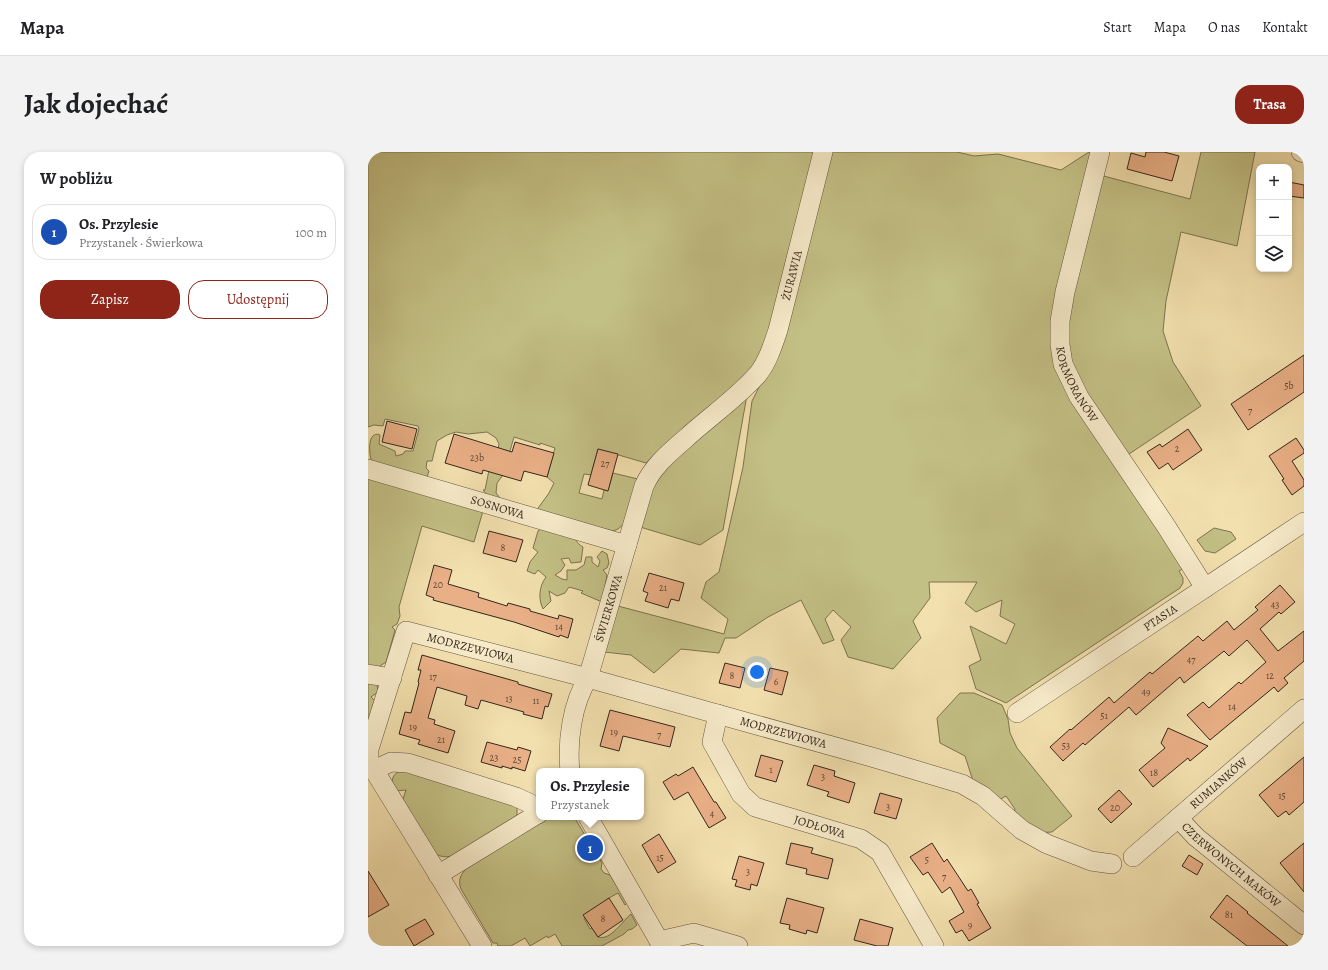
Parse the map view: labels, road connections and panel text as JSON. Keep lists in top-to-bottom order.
{
  "streets": {
    "street": [
      "ŻURAWIA",
      "KORMORANÓW",
      "SOSNOWA",
      "ŚWIERKOWA",
      "PTASIA",
      "MODRZEWIOWA",
      "RUMIANKÓW",
      "JODŁOWA",
      "CZERWONYCH MAKÓW"
    ]
  },
  "crossings": [
    ["ŻURAWIA", "ŚWIERKOWA"],
    ["KORMORANÓW", "PTASIA"],
    ["SOSNOWA", "ŚWIERKOWA"],
    ["ŚWIERKOWA", "MODRZEWIOWA"],
    ["MODRZEWIOWA", "JODŁOWA"],
    ["RUMIANKÓW", "CZERWONYCH MAKÓW"]
  ],
  "house_numbers": [
    "5b",
    "7",
    "2",
    "23b",
    "27",
    "8",
    "20",
    "21",
    "43",
    "14",
    "47",
    "8",
    "12",
    "17",
    "6",
    "49",
    "13",
    "11",
    "14",
    "51",
    "19",
    "19",
    "7",
    "21",
    "53",
    "23",
    "25",
    "1",
    "18",
    "3",
    "15",
    "3",
    "20",
    "4",
    "15",
    "5",
    "3",
    "7",
    "81",
    "8",
    "9"
  ],
  "page": {
    "header": "Mapa",
    "nav": [
      "Start",
      "Mapa",
      "O nas",
      "Kontakt"
    ],
    "title": "Jak dojechać",
    "buttons": [
      "Trasa",
      ["Zapisz", "Udostępnij"]
    ],
    "heading": "W pobliżu",
    "map_buttons": ["+", "−"],
    "list": [
      {
        "mark": "1",
        "name": "Os. Przylesie",
        "note": "Przystanek · Świerkowa",
        "value": "100 m"
      }
    ],
    "popup": ["Os. Przylesie", "Przystanek"],
    "pins": "1"
  }
}
